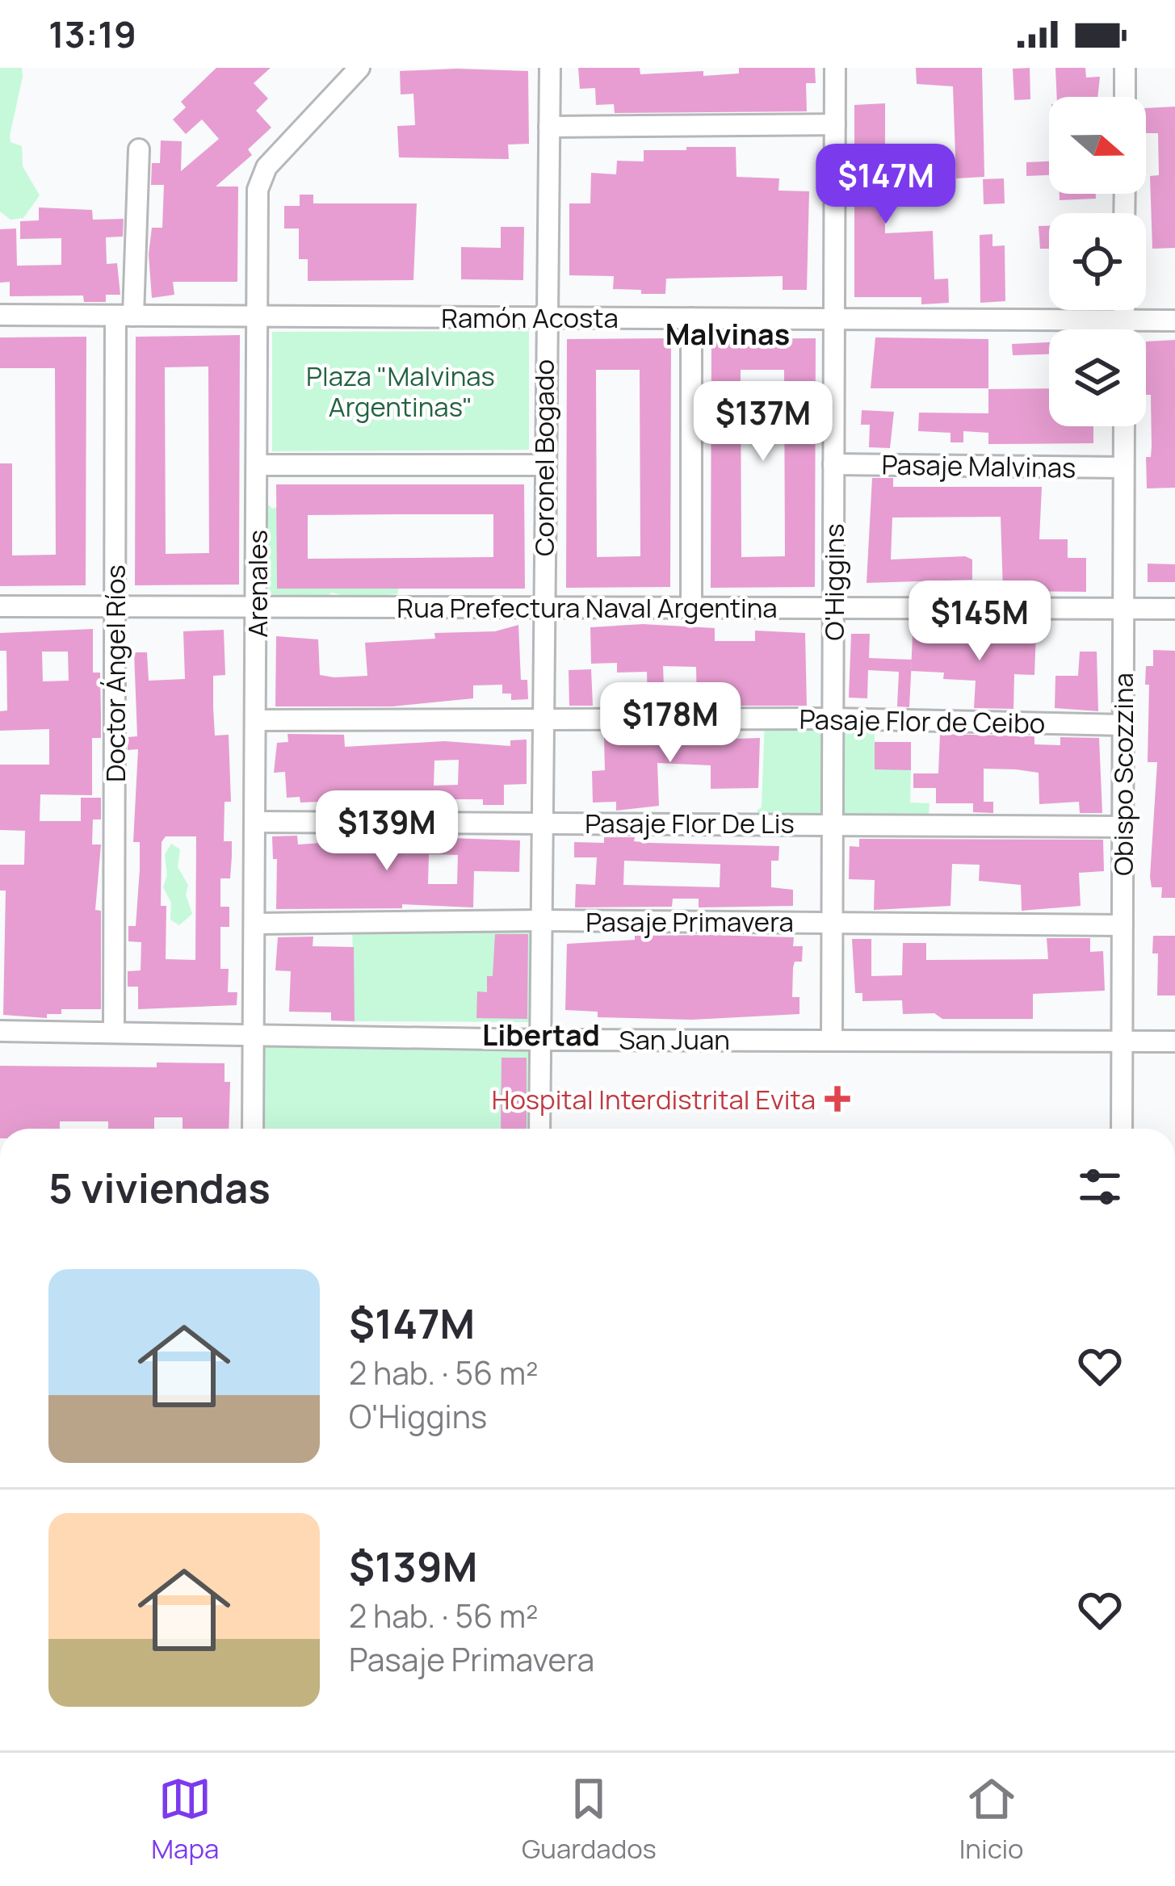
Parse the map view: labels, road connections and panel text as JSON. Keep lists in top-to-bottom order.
{
  "streets": {
    "street": [
      "Ramón Acosta",
      "Coronel Bogado",
      "Pasaje Malvinas",
      "O'Higgins",
      "Arenales",
      "Rua Prefectura Naval Argentina",
      "Doctor Ángel Ríos",
      "Pasaje Flor de Ceibo",
      "Obispo Scozzina",
      "Pasaje Flor De Lis",
      "Pasaje Primavera",
      "San Juan"
    ]
  },
  "crossings": [
    ["Ramón Acosta", "Coronel Bogado"],
    ["Ramón Acosta", "O'Higgins"],
    ["Ramón Acosta", "Arenales"],
    ["Ramón Acosta", "Doctor Ángel Ríos"],
    ["Coronel Bogado", "Rua Prefectura Naval Argentina"],
    ["Coronel Bogado", "Pasaje Flor de Ceibo"],
    ["Coronel Bogado", "Pasaje Flor De Lis"],
    ["Coronel Bogado", "Pasaje Primavera"],
    ["Coronel Bogado", "San Juan"],
    ["Pasaje Malvinas", "O'Higgins"],
    ["Pasaje Malvinas", "Obispo Scozzina"],
    ["O'Higgins", "Rua Prefectura Naval Argentina"],
    ["O'Higgins", "Pasaje Flor de Ceibo"],
    ["O'Higgins", "Pasaje Flor De Lis"],
    ["O'Higgins", "Pasaje Primavera"],
    ["O'Higgins", "San Juan"],
    ["Arenales", "Rua Prefectura Naval Argentina"],
    ["Arenales", "Pasaje Flor de Ceibo"],
    ["Arenales", "Pasaje Flor De Lis"],
    ["Arenales", "Pasaje Primavera"],
    ["Arenales", "San Juan"],
    ["Rua Prefectura Naval Argentina", "Doctor Ángel Ríos"],
    ["Rua Prefectura Naval Argentina", "Obispo Scozzina"],
    ["Doctor Ángel Ríos", "San Juan"],
    ["Pasaje Flor de Ceibo", "Obispo Scozzina"],
    ["Obispo Scozzina", "Pasaje Flor De Lis"],
    ["Obispo Scozzina", "Pasaje Primavera"],
    ["Obispo Scozzina", "San Juan"]
  ],
  "districts": ["Malvinas", "Libertad"],
  "parks": ["Plaza \"Malvinas Argentinas\""],
  "places": {
    "health": ["Hospital Interdistrital Evita"]
  },
  "north": "right",
  "page": {
    "status": "13:19",
    "price": [
      "$147M",
      "$137M",
      "$145M",
      "$178M",
      "$139M"
    ],
    "heading": "5 viviendas",
    "list": [
      {
        "name": "$147M",
        "note": "2 hab. · 56 m² · O'Higgins"
      },
      {
        "name": "$139M",
        "note": "2 hab. · 56 m² · Pasaje Primavera"
      }
    ],
    "tabs": ["Mapa", "Guardados", "Inicio"]
  }
}
